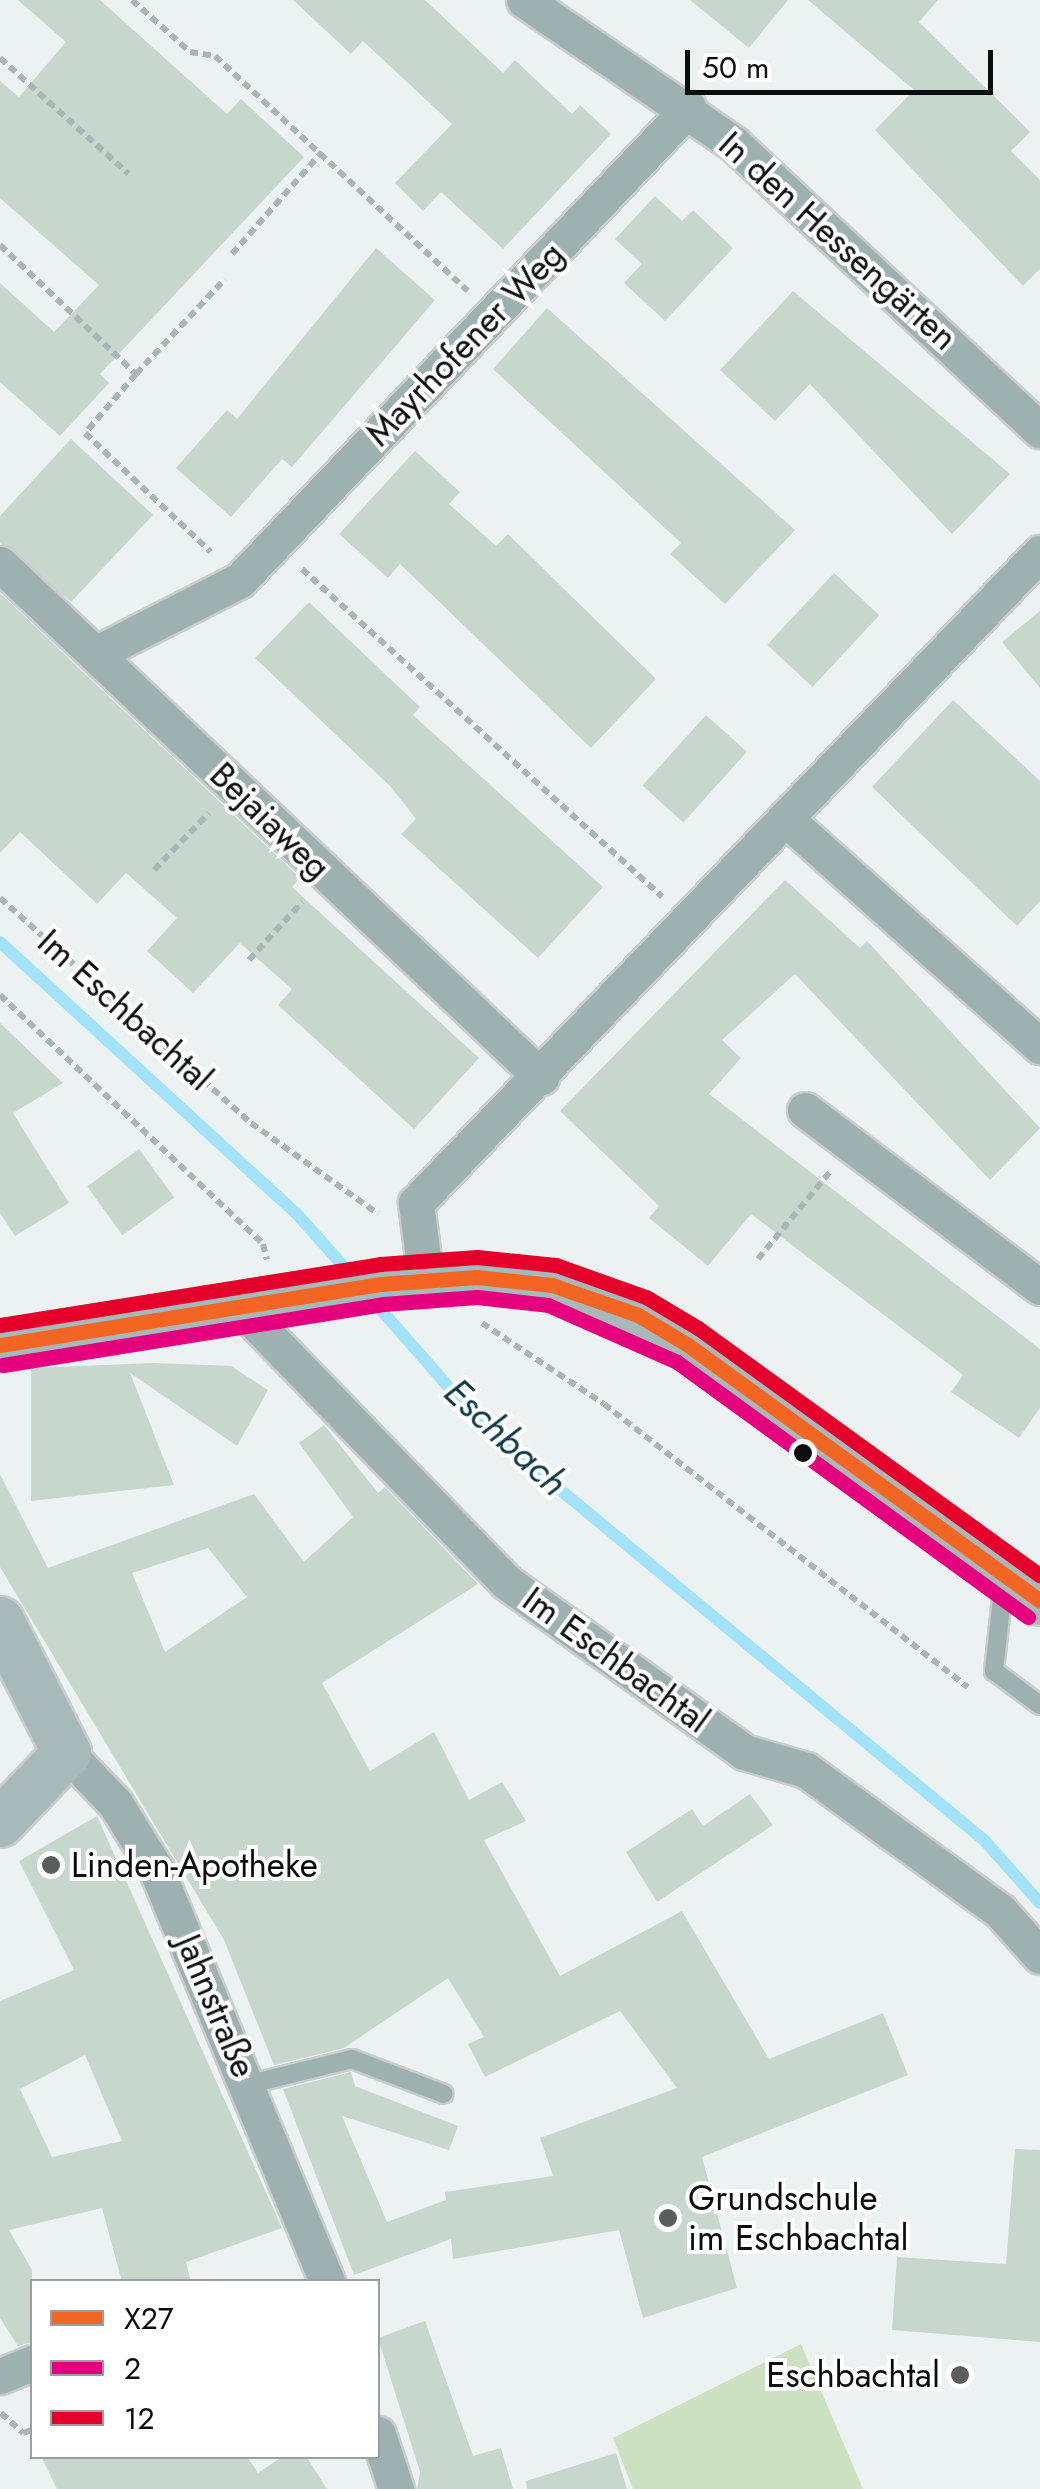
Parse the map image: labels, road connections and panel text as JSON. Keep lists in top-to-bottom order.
{
  "streets": {
    "street": [
      "In den Hessengärten",
      "Mayrhofener Weg",
      "Bejaiaweg",
      "Im Eschbachtal",
      "Jahnstraße"
    ]
  },
  "crossings": [
    ["In den Hessengärten", "Mayrhofener Weg"],
    ["Mayrhofener Weg", "Bejaiaweg"]
  ],
  "water": ["Eschbach"],
  "places": ["Linden-Apotheke", "Grundschule im Eschbachtal", "Eschbachtal"],
  "lines": ["transit line 12", "transit line X27", "transit line 2"],
  "legend": ["X27", "2", "12"],
  "scale_bar": "50 m"
}
